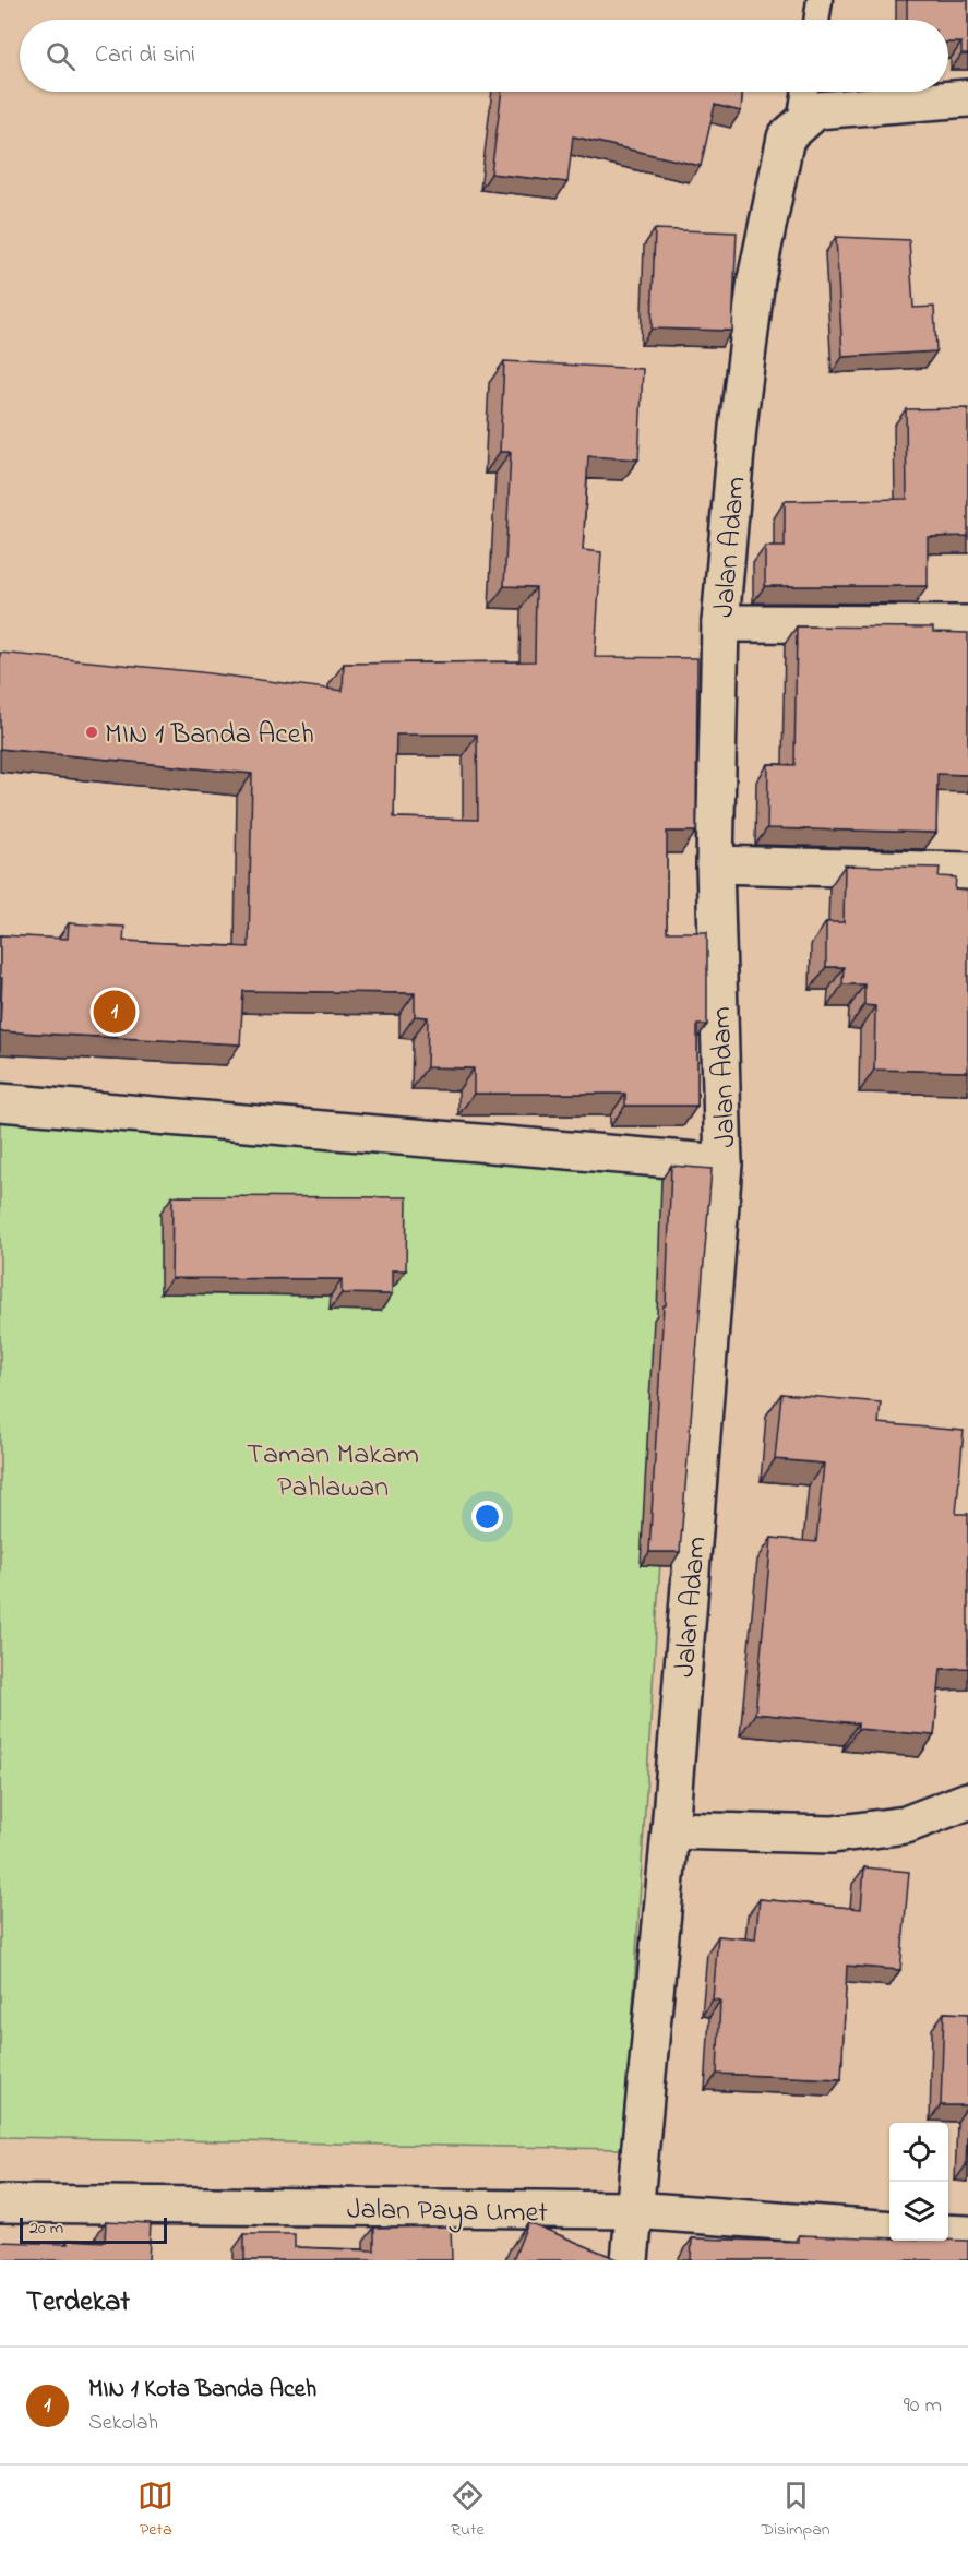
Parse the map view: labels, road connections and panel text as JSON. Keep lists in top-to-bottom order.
{
  "streets": {
    "street": ["Jalan Adam", "Jalan Paya Umet"]
  },
  "crossings": [
    ["Jalan Adam", "Jalan Paya Umet"]
  ],
  "parks": ["Taman Makam Pahlawan"],
  "places": ["MIN 1 Banda Aceh"],
  "scale_bar": "20 m",
  "page": {
    "search": "Cari di sini",
    "pins": "1",
    "scale": "20 m",
    "heading": "Terdekat",
    "list": [
      {
        "mark": "1",
        "name": "MIN 1 Kota Banda Aceh",
        "note": "Sekolah",
        "value": "90 m"
      }
    ],
    "nav": ["Peta", "Rute", "Disimpan"]
  }
}
